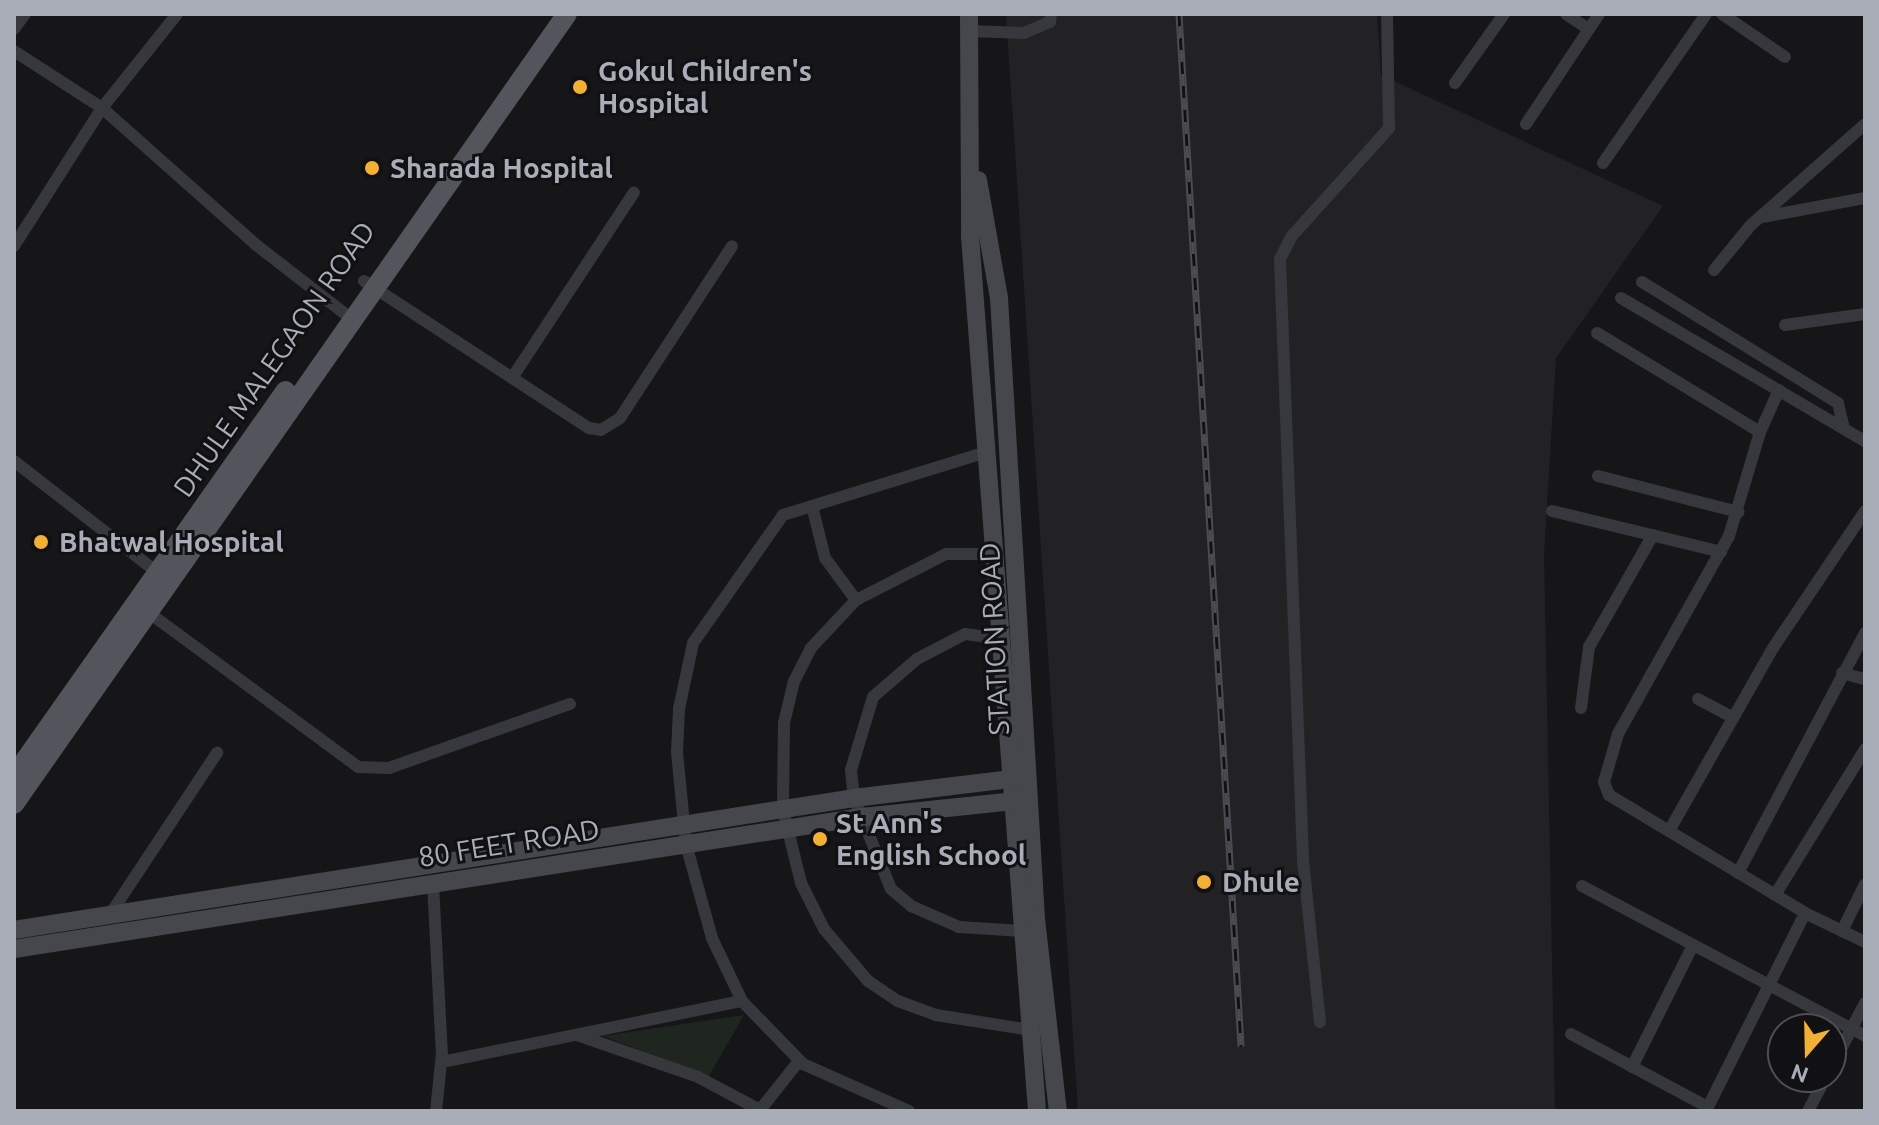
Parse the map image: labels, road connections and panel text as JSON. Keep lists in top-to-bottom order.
{
  "streets": {
    "main road": ["DHULE MALEGAON ROAD", "STATION ROAD", "80 FEET ROAD"]
  },
  "crossings": [
    ["STATION ROAD", "80 FEET ROAD"]
  ],
  "places": [
    "Gokul Children's Hospital",
    "Sharada Hospital",
    "Bhatwal Hospital",
    "St Ann's English School",
    "Dhule"
  ],
  "north": "bottom"
}
